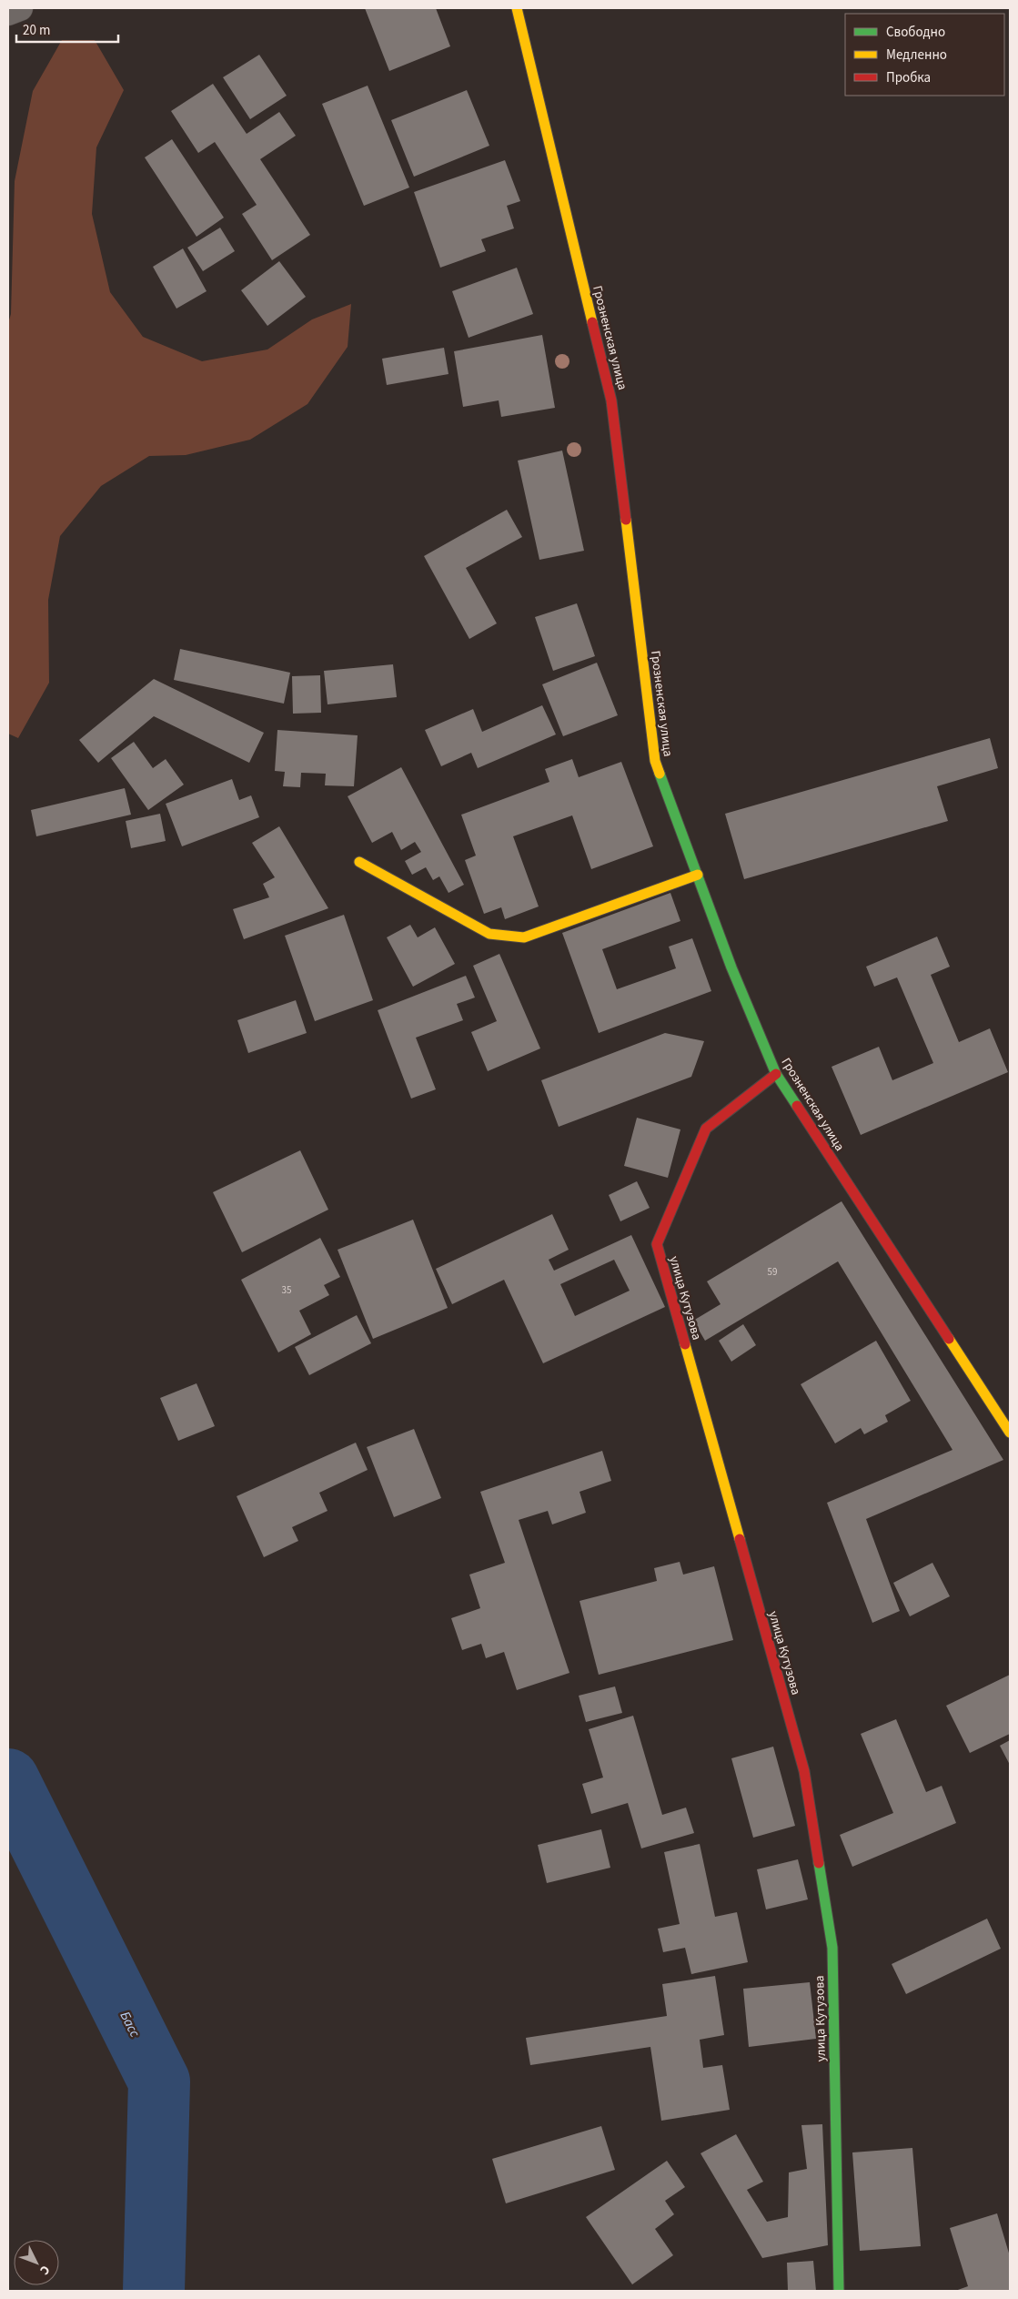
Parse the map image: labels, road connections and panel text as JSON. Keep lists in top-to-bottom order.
{
  "streets": {
    "street": ["Грозненская улица", "улица Кутузова"]
  },
  "crossings": [
    ["Грозненская улица", "улица Кутузова"]
  ],
  "water": ["Басс"],
  "house_numbers": ["59", "35"],
  "legend": ["Свободно", "Медленно", "Пробка"],
  "scale_bar": "20 m",
  "north": "bottom right"
}
